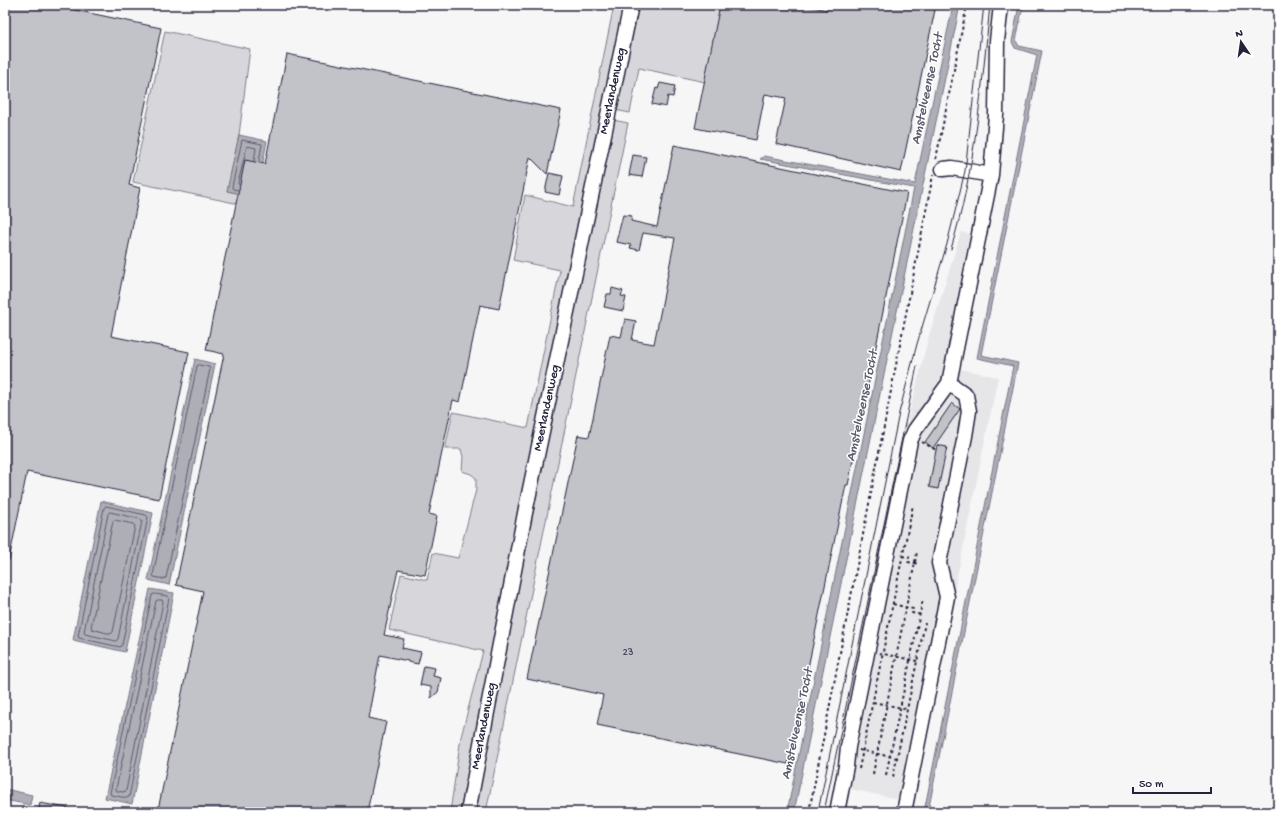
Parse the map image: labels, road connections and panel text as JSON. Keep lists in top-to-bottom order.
{
  "streets": {
    "street": ["Meerlandenweg"]
  },
  "water": ["Amstelveense Tocht"],
  "house_numbers": ["23"],
  "scale_bar": "50 m",
  "north": "top"
}
